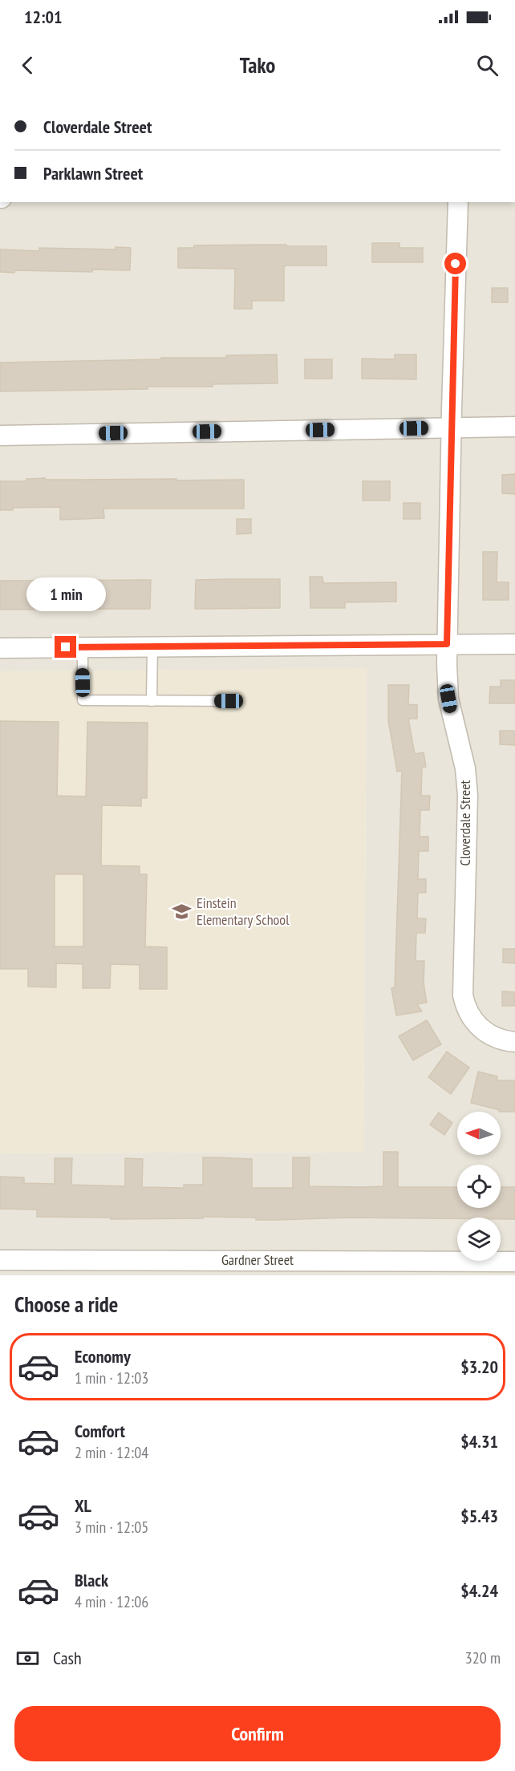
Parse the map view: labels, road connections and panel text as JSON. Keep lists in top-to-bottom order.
{
  "streets": {
    "street": ["Cloverdale Street", "Gardner Street"]
  },
  "places": {
    "school or university": ["Einstein Elementary School"]
  },
  "north": "left",
  "page": {
    "status": "12:01",
    "header": "Tako",
    "banner": ["Cloverdale Street", "Parklawn Street"],
    "bubble": "1 min",
    "heading": "Choose a ride",
    "list": [
      {
        "name": "Economy",
        "note": "1 min · 12:03",
        "value": "$3.20"
      },
      {
        "name": "Comfort",
        "note": "2 min · 12:04",
        "value": "$4.31"
      },
      {
        "name": "XL",
        "note": "3 min · 12:05",
        "value": "$5.43"
      },
      {
        "name": "Black",
        "note": "4 min · 12:06",
        "value": "$4.24"
      }
    ],
    "pay": ["Cash", "320 m"],
    "buttons": "Confirm"
  }
}
